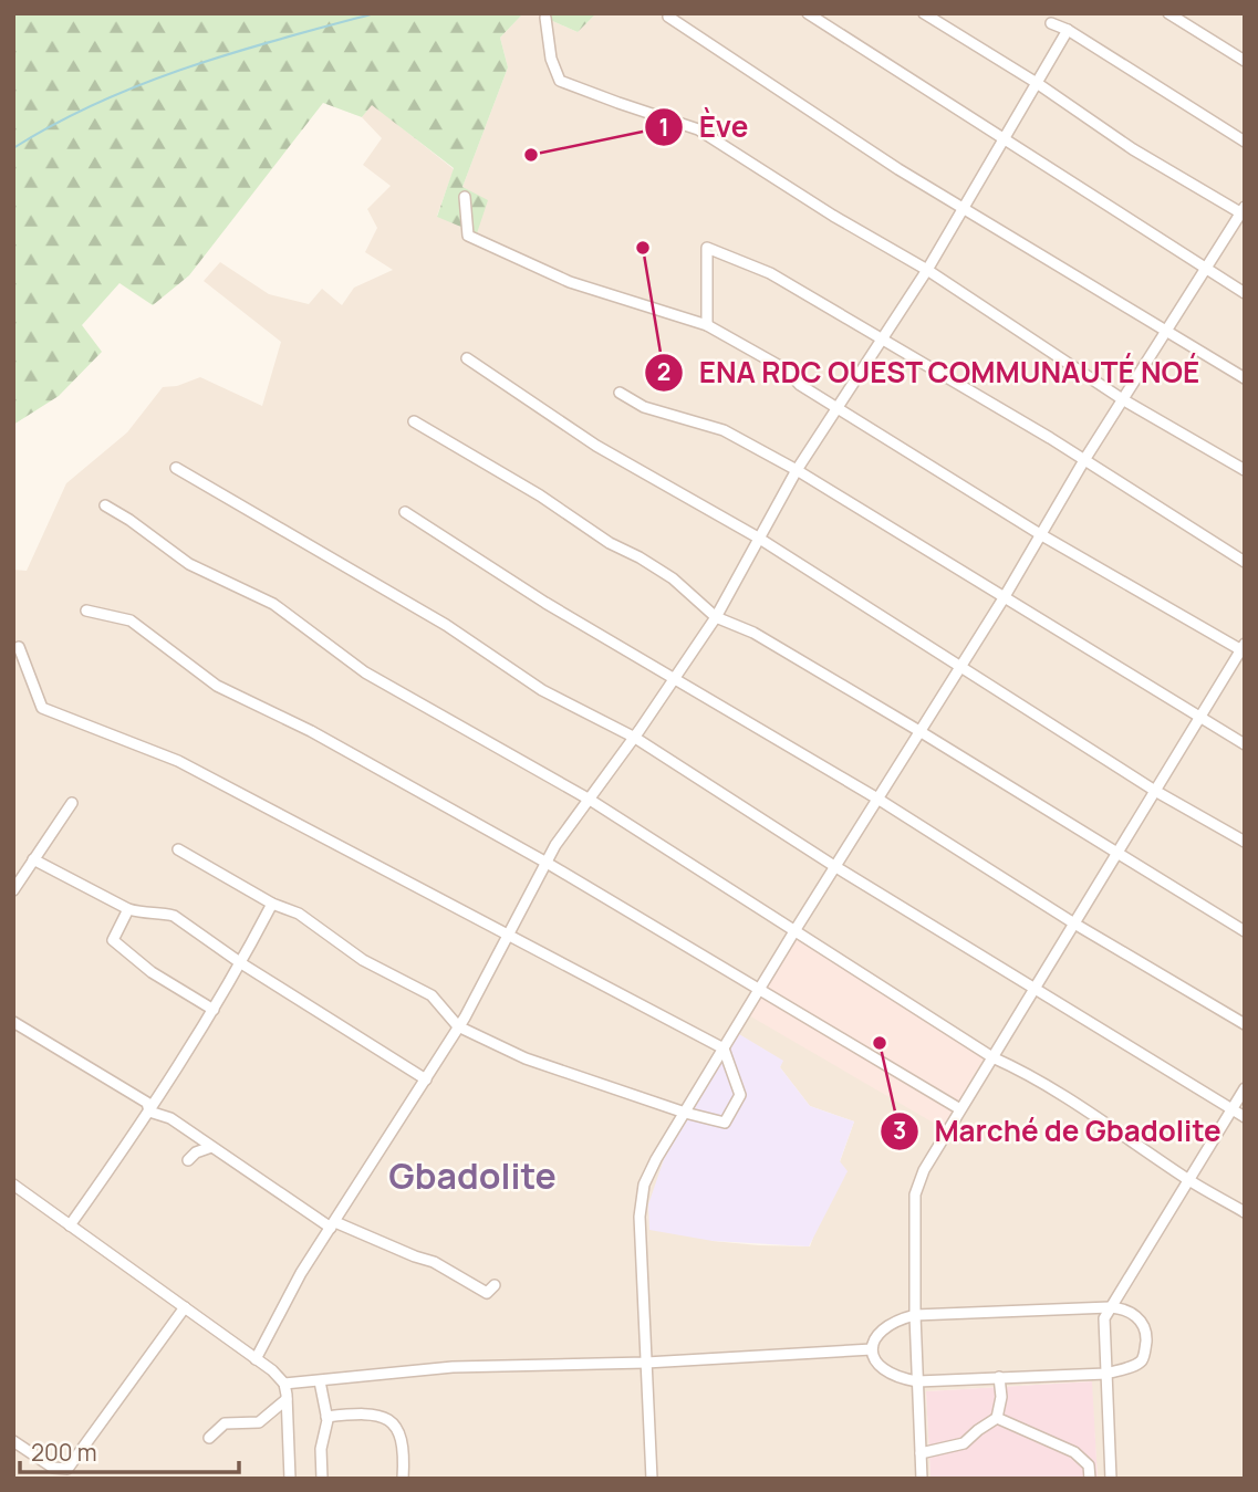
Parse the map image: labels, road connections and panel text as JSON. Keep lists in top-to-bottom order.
{
  "districts": ["Gbadolite"],
  "places": ["Ève", "ENA RDC OUEST COMMUNAUTÉ NOÉ", "Marché de Gbadolite"],
  "scale_bar": "200 m"
}
